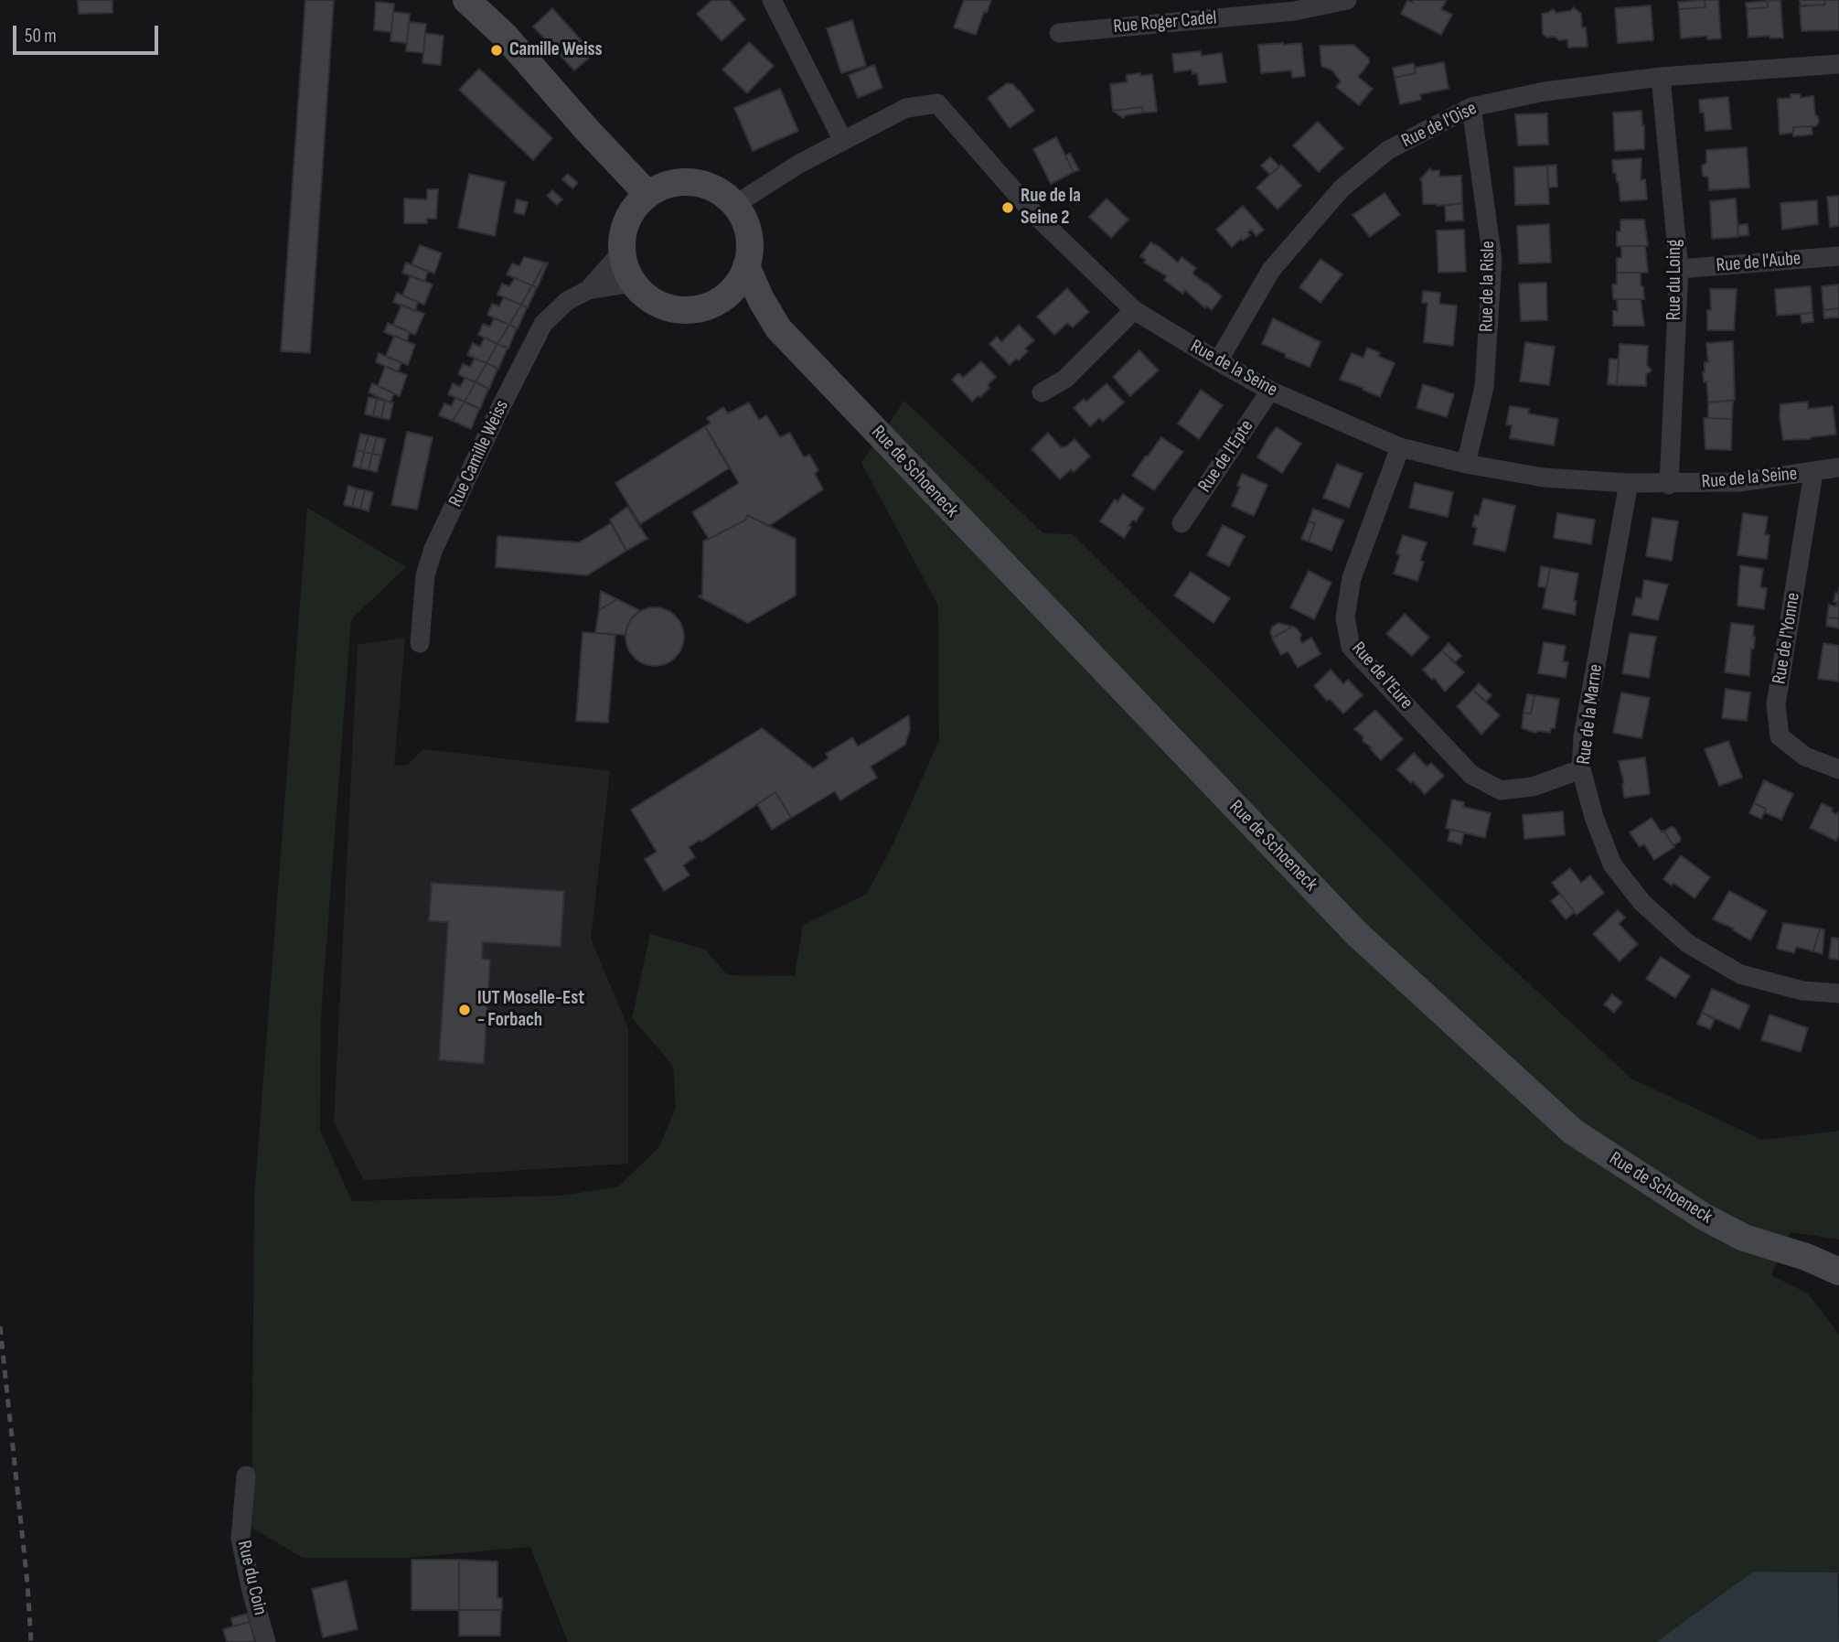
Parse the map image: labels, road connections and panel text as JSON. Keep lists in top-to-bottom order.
{
  "streets": {
    "main road": ["Rue de Schoeneck"],
    "street": [
      "Rue Roger Cadel",
      "Rue de l'Oise",
      "Rue de l'Aube",
      "Rue du Loing",
      "Rue de la Risle",
      "Rue de la Seine",
      "Rue Camille Weiss",
      "Rue de l'Epte",
      "Rue de l'Yonne",
      "Rue de l'Eure",
      "Rue de la Marne",
      "Rue du Coin"
    ]
  },
  "crossings": [
    ["Rue de l'Oise", "Rue du Loing"],
    ["Rue de l'Oise", "Rue de la Risle"],
    ["Rue de l'Oise", "Rue de la Seine"],
    ["Rue de l'Aube", "Rue du Loing"],
    ["Rue du Loing", "Rue de la Seine"],
    ["Rue de la Risle", "Rue de la Seine"],
    ["Rue de la Seine", "Rue Camille Weiss"],
    ["Rue de la Seine", "Rue de l'Epte"],
    ["Rue de la Seine", "Rue de Schoeneck"],
    ["Rue de la Seine", "Rue de l'Yonne"],
    ["Rue de la Seine", "Rue de l'Eure"],
    ["Rue de la Seine", "Rue de la Marne"],
    ["Rue Camille Weiss", "Rue de Schoeneck"],
    ["Rue de l'Eure", "Rue de la Marne"]
  ],
  "places": ["Camille Weiss", "Rue de la Seine 2", "IUT Moselle-Est - Forbach"],
  "scale_bar": "50 m"
}
